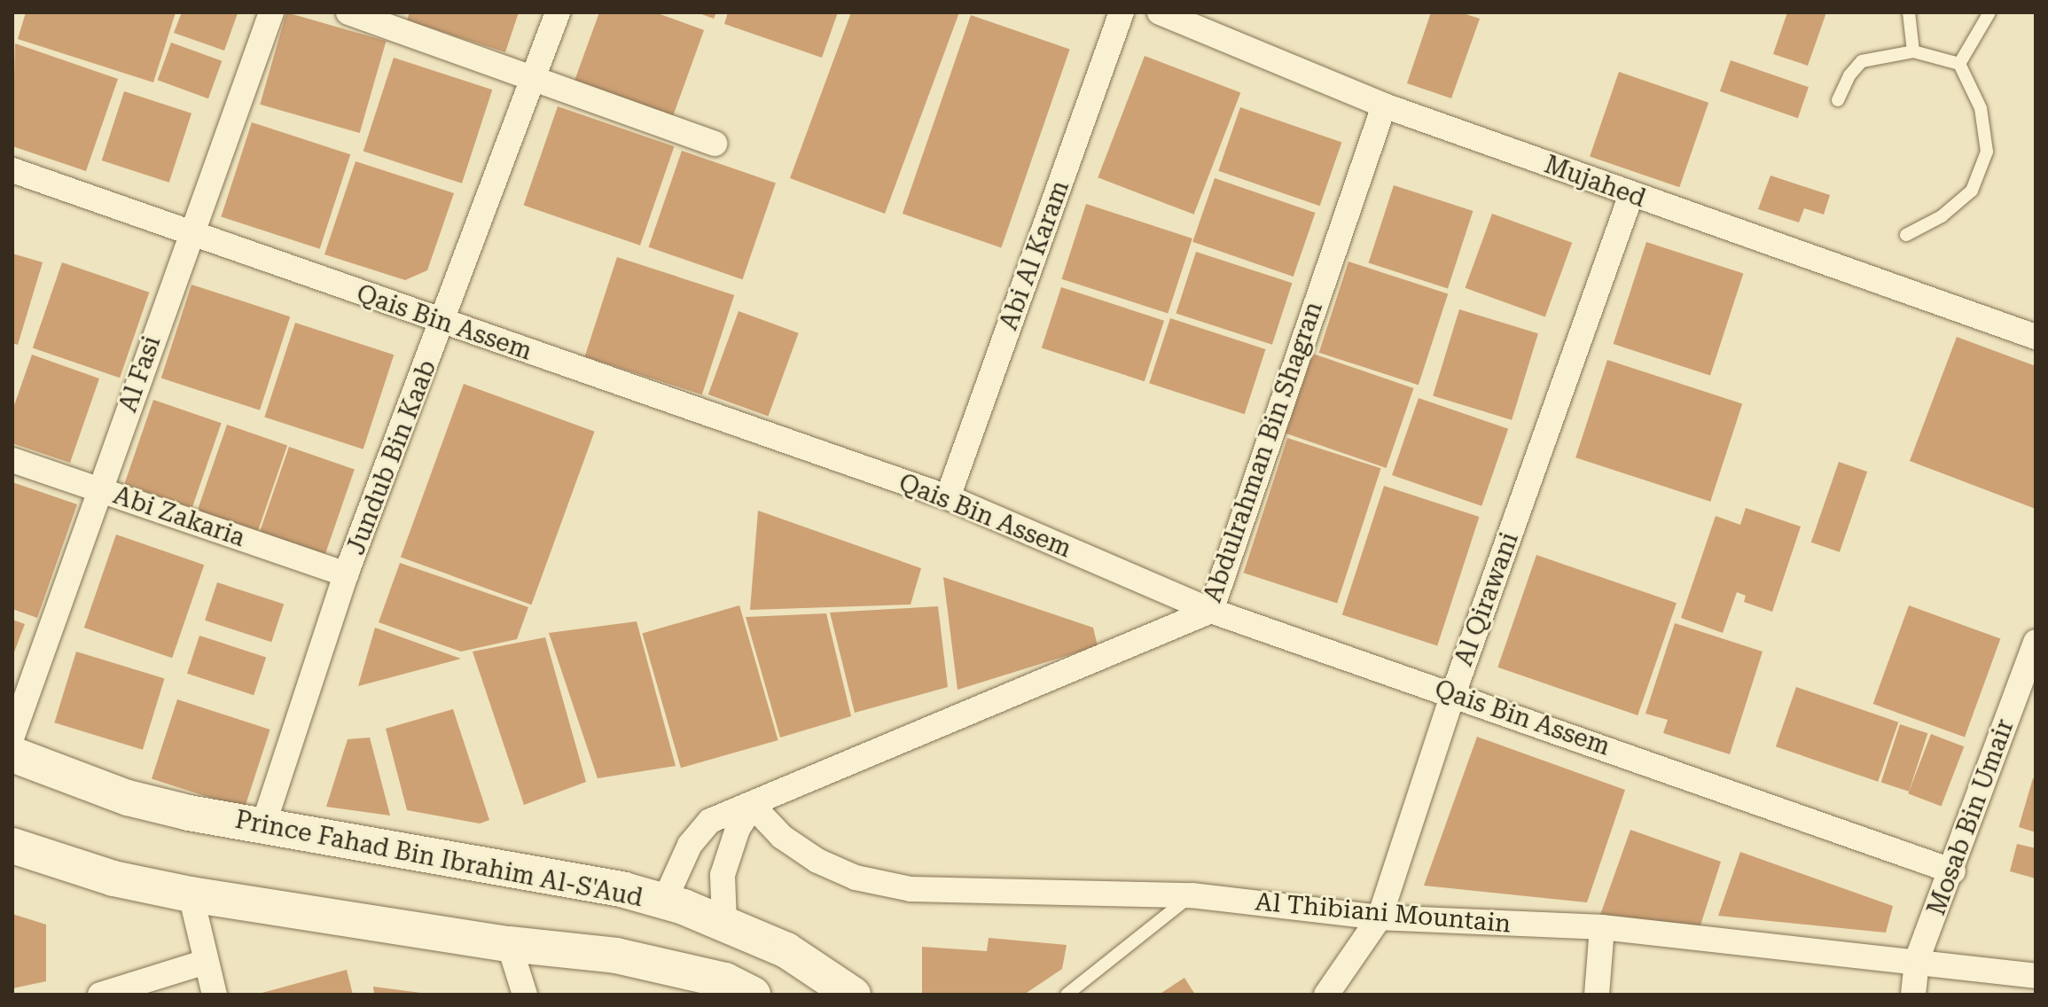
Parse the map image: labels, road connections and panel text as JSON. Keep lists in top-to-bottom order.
{
  "streets": {
    "main road": ["Prince Fahad Bin Ibrahim Al-S'Aud"],
    "street": [
      "Mujahed",
      "Abi Al Karam",
      "Qais Bin Assem",
      "Al Fasi",
      "Abdulrahman Bin Shagran",
      "Jundub Bin Kaab",
      "Abi Zakaria",
      "Al Qirawani",
      "Mosab Bin Umair",
      "Al Thibiani Mountain"
    ]
  },
  "crossings": [
    ["Mujahed", "Abdulrahman Bin Shagran"],
    ["Mujahed", "Al Qirawani"],
    ["Abi Al Karam", "Qais Bin Assem"],
    ["Qais Bin Assem", "Al Fasi"],
    ["Qais Bin Assem", "Abdulrahman Bin Shagran"],
    ["Qais Bin Assem", "Jundub Bin Kaab"],
    ["Qais Bin Assem", "Al Qirawani"],
    ["Qais Bin Assem", "Mosab Bin Umair"],
    ["Al Fasi", "Abi Zakaria"],
    ["Abdulrahman Bin Shagran", "Prince Fahad Bin Ibrahim Al-S'Aud"],
    ["Abdulrahman Bin Shagran", "Al Thibiani Mountain"],
    ["Jundub Bin Kaab", "Abi Zakaria"],
    ["Jundub Bin Kaab", "Prince Fahad Bin Ibrahim Al-S'Aud"],
    ["Al Qirawani", "Al Thibiani Mountain"],
    ["Mosab Bin Umair", "Al Thibiani Mountain"]
  ]
}
